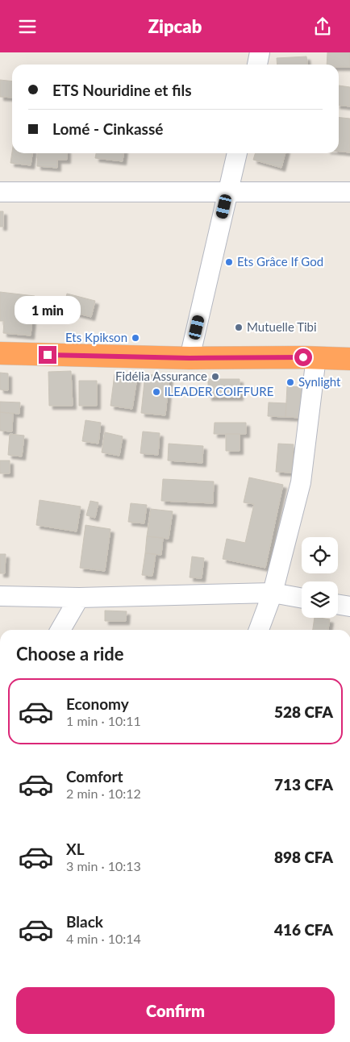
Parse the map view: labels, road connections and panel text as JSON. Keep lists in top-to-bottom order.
{
  "places": [
    "Ets Grâce If God",
    "Mutuelle Tibi",
    "Ets Kpikson",
    "Fidélia Assurance",
    "Synlight",
    "lLEADER COIFFURE"
  ],
  "page": {
    "header": "Zipcab",
    "banner": ["ETS Nouridine et fils", "Lomé - Cinkassé"],
    "bubble": "1 min",
    "heading": "Choose a ride",
    "list": [
      {
        "name": "Economy",
        "note": "1 min · 10:11",
        "value": "528 CFA"
      },
      {
        "name": "Comfort",
        "note": "2 min · 10:12",
        "value": "713 CFA"
      },
      {
        "name": "XL",
        "note": "3 min · 10:13",
        "value": "898 CFA"
      },
      {
        "name": "Black",
        "note": "4 min · 10:14",
        "value": "416 CFA"
      }
    ],
    "buttons": "Confirm"
  }
}
